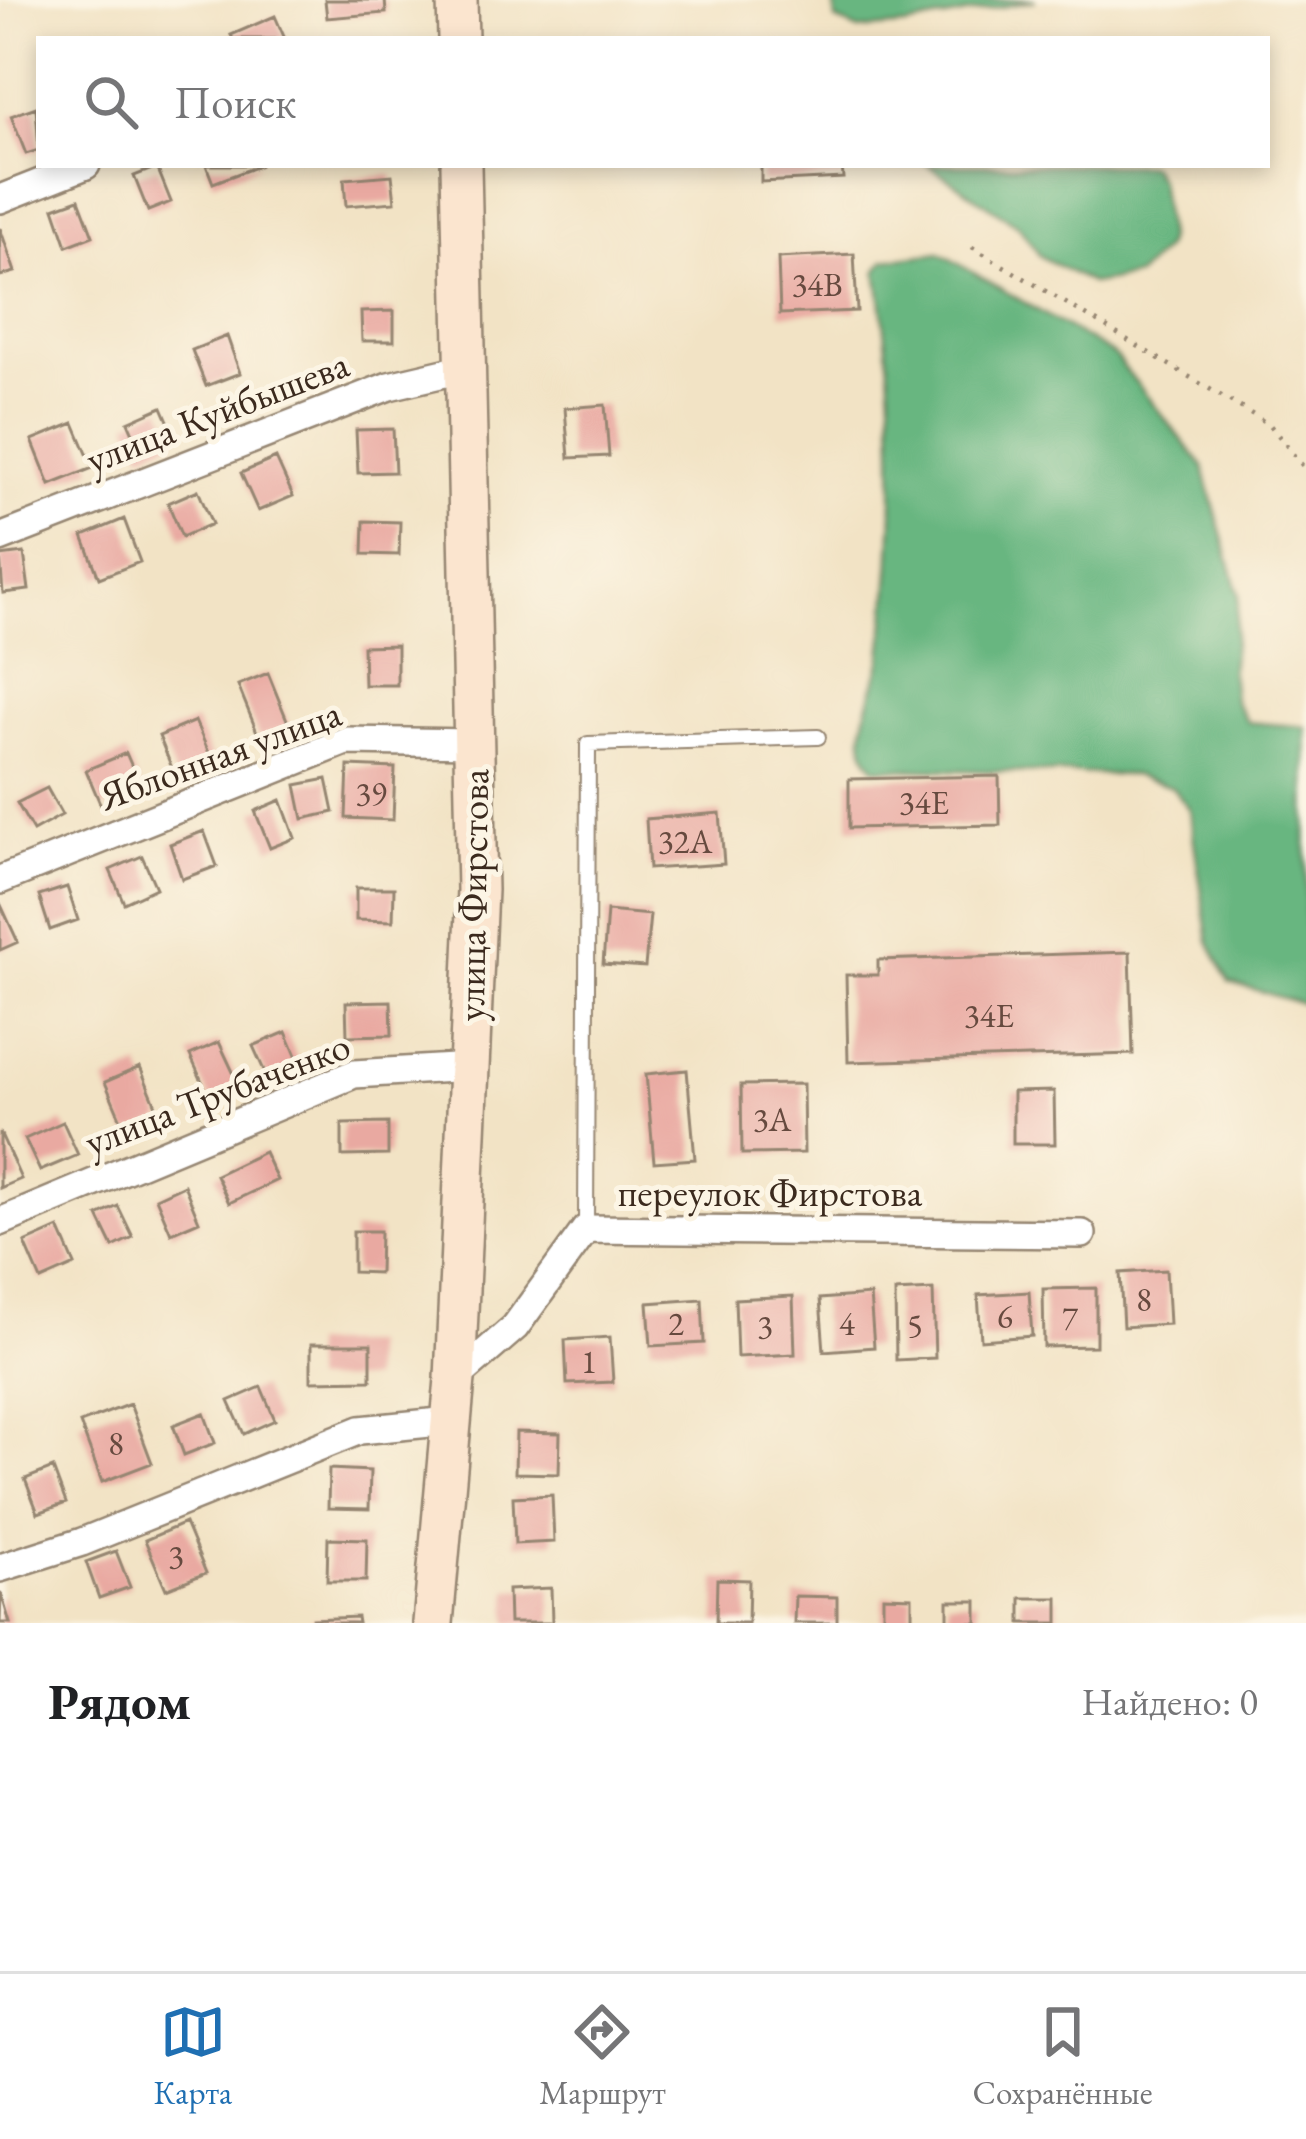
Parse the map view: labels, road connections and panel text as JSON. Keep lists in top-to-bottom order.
{
  "streets": {
    "main road": ["улица Фирстова"],
    "street": [
      "улица Куйбышева",
      "Яблонная улица",
      "улица Трубаченко",
      "переулок Фирстова"
    ]
  },
  "crossings": [
    ["улица Куйбышева", "улица Фирстова"],
    ["Яблонная улица", "улица Фирстова"],
    ["улица Фирстова", "улица Трубаченко"],
    ["улица Фирстова", "переулок Фирстова"]
  ],
  "house_numbers": [
    "34В",
    "39",
    "34Е",
    "32А",
    "34Е",
    "3А",
    "8",
    "6",
    "7",
    "2",
    "4",
    "5",
    "3",
    "1",
    "8",
    "3"
  ],
  "page": {
    "search": "Поиск",
    "heading": ["Рядом", "Найдено: 0"],
    "nav": ["Карта", "Маршрут", "Сохранённые"]
  }
}
